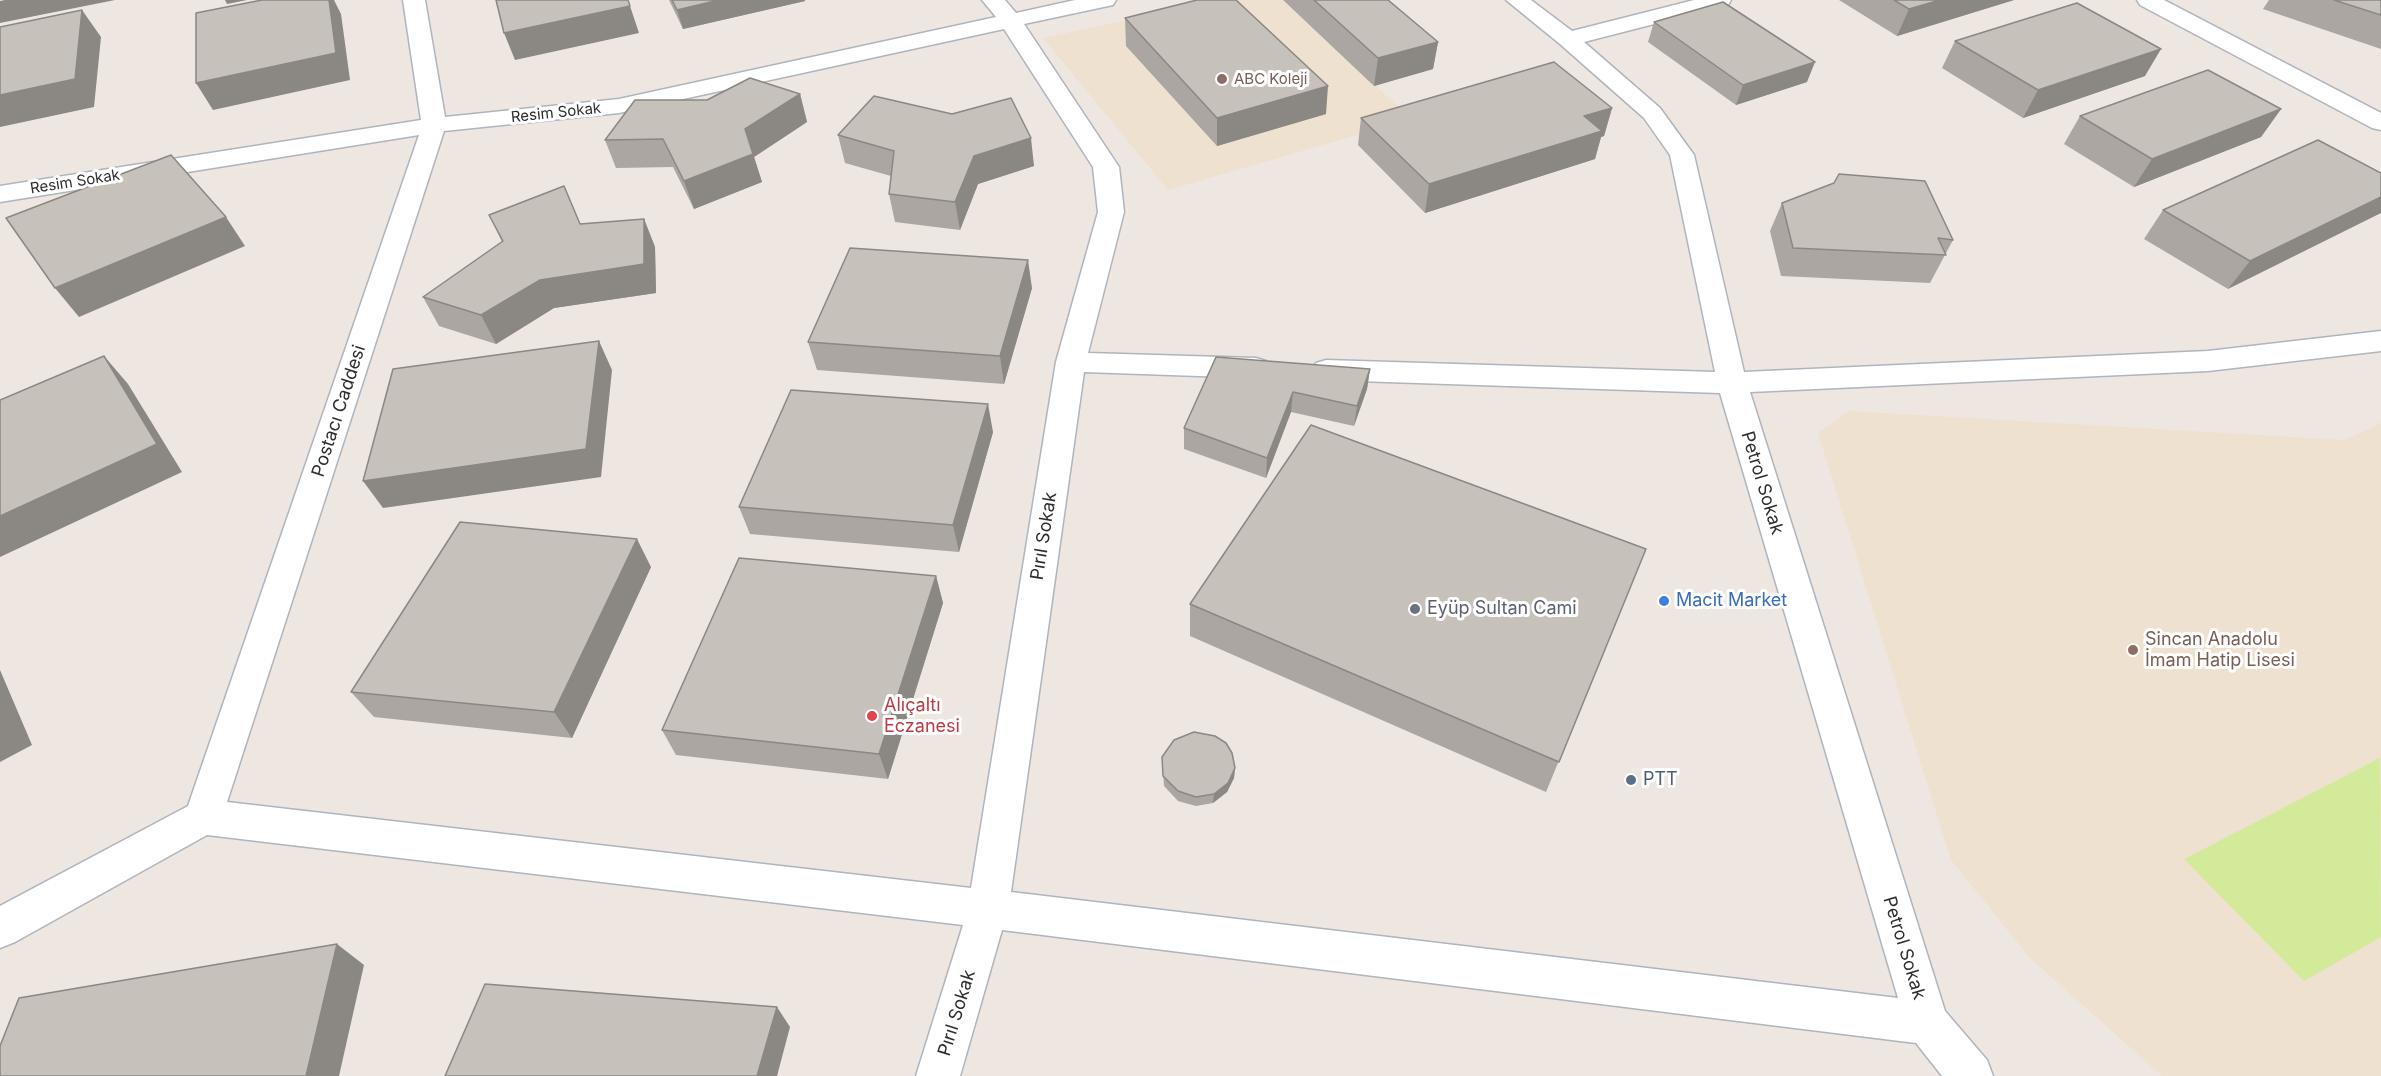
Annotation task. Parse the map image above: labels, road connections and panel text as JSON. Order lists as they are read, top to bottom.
{
  "streets": {
    "street": [
      "Resim Sokak",
      "Postacı Caddesi",
      "Petrol Sokak",
      "Pırıl Sokak"
    ]
  },
  "crossings": [
    ["Resim Sokak", "Postacı Caddesi"],
    ["Resim Sokak", "Pırıl Sokak"]
  ],
  "places": [
    "ABC Koleji",
    "Macit Market",
    "Eyüp Sultan Cami",
    "Sincan Anadolu İmam Hatip Lisesi",
    "Alıçaltı Eczanesi",
    "PTT"
  ]
}
